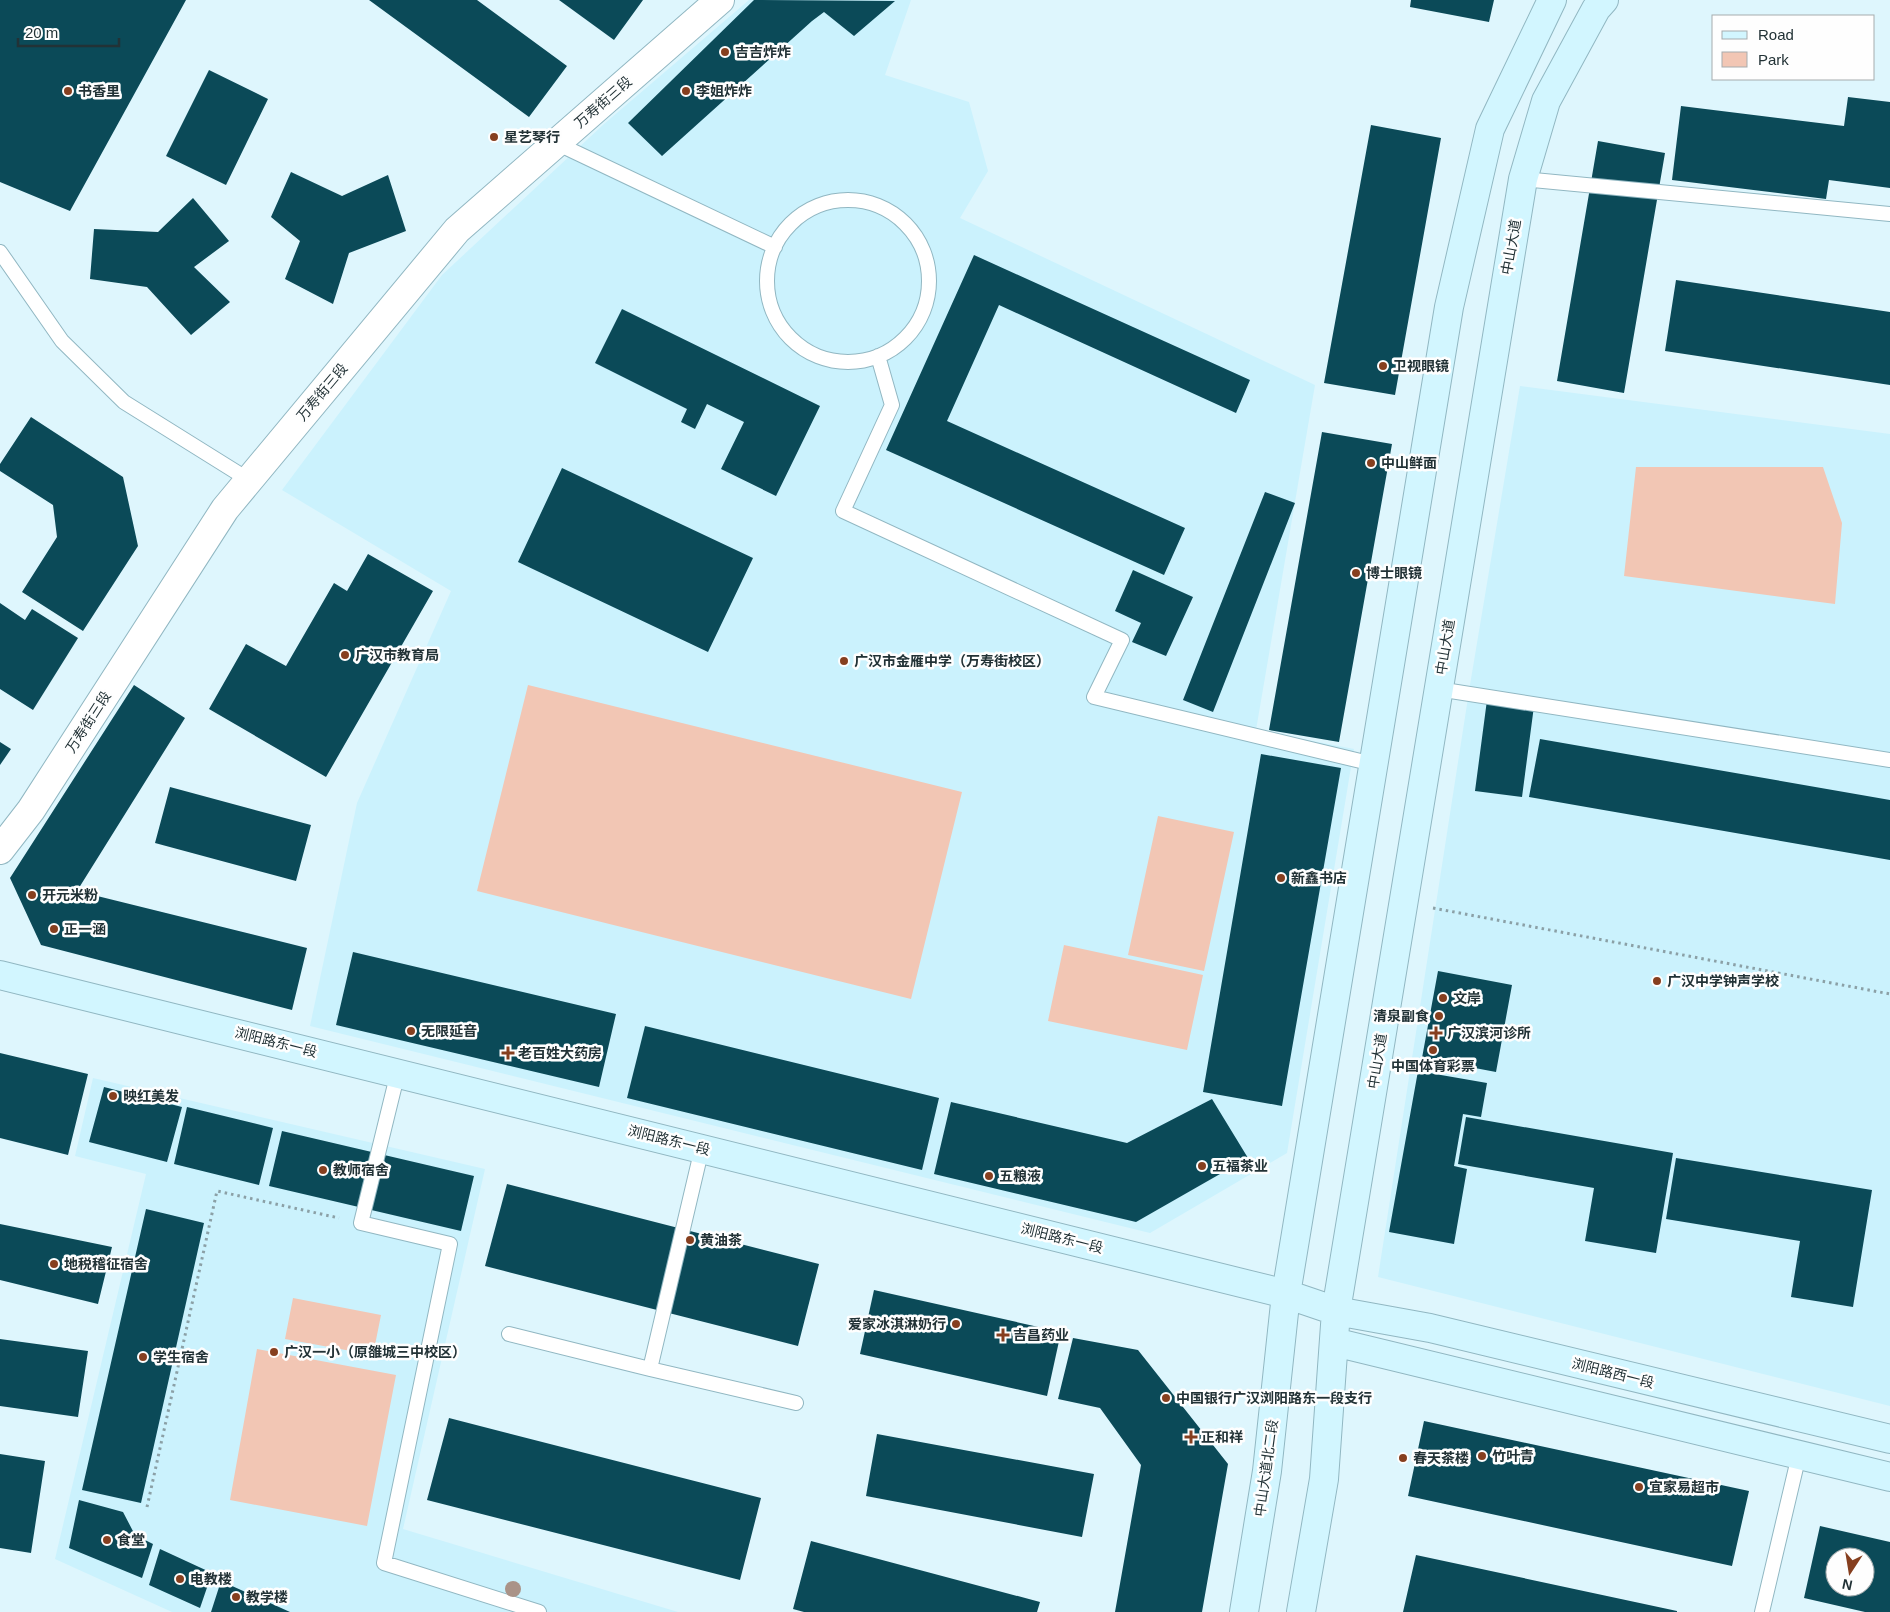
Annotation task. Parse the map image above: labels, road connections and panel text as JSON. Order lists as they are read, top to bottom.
{
  "streets": {
    "main road": [
      "中山大道",
      "浏阳路东一段",
      "浏阳路西一段",
      "中山大道北二段"
    ],
    "street": ["万寿街三段"]
  },
  "crossings": [
    ["中山大道", "浏阳路东一段"],
    ["中山大道", "浏阳路西一段"],
    ["浏阳路东一段", "浏阳路西一段"],
    ["浏阳路东一段", "中山大道北二段"]
  ],
  "places": {
    "other": [
      "吉吉炸炸",
      "书香里",
      "李姐炸炸",
      "星艺琴行",
      "卫视眼镜",
      "中山鲜面",
      "博士眼镜",
      "广汉市教育局",
      "广汉市金雁中学（万寿街校区）",
      "新鑫书店",
      "开元米粉",
      "正一涵",
      "广汉中学钟声学校",
      "文岸",
      "清泉副食",
      "无限延音",
      "中国体育彩票",
      "映红美发",
      "五福茶业",
      "教师宿舍",
      "五粮液",
      "黄油茶",
      "地税稽征宿舍",
      "爱家冰淇淋奶行",
      "广汉一小（原雒城三中校区）",
      "学生宿舍",
      "中国银行广汉浏阳路东一段支行",
      "竹叶青",
      "春天茶楼",
      "宜家易超市",
      "食堂",
      "电教楼",
      "教学楼"
    ],
    "health": [
      "广汉滨河诊所",
      "老百姓大药房",
      "吉昌药业",
      "正和祥"
    ]
  },
  "legend": ["Road", "Park"],
  "scale_bar": "20 m",
  "north": "bottom"
}
